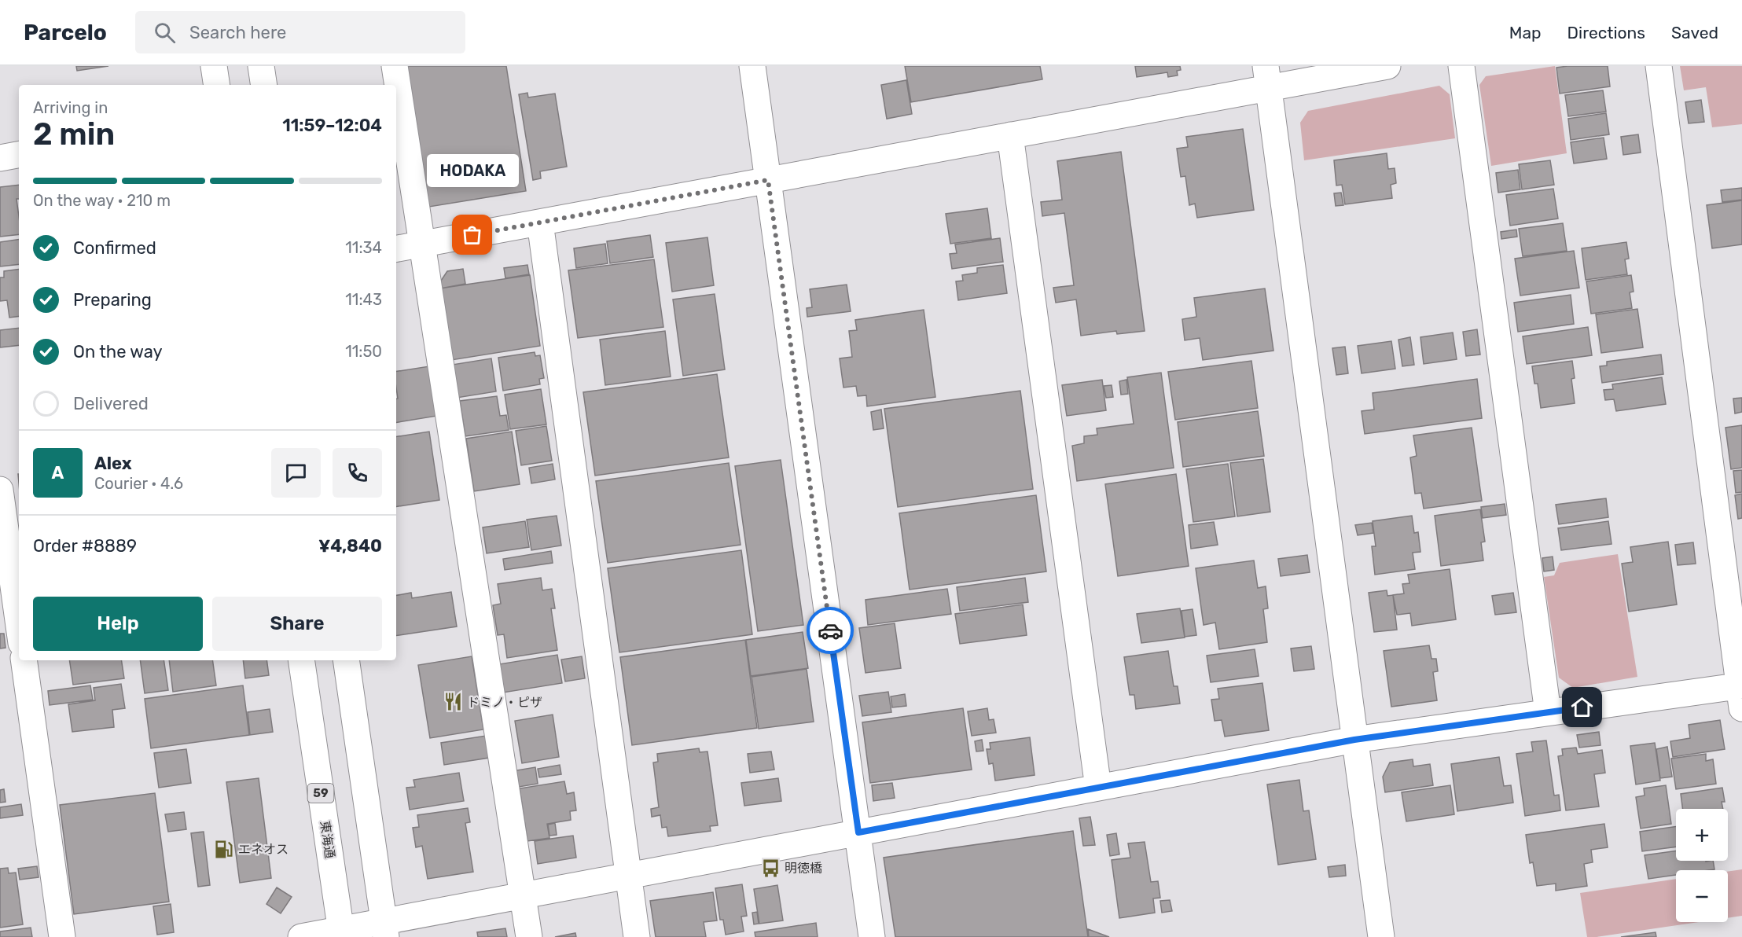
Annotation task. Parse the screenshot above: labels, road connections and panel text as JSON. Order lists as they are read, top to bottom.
{
  "streets": {
    "street": ["59", "東海通"]
  },
  "places": {
    "other": ["HODAKA"],
    "restaurant": ["ドミノ・ピザ"],
    "fuel station": ["エネオス"],
    "bus stop": ["明徳橋"]
  },
  "page": {
    "header": "Parcelo",
    "search": "Search here",
    "nav": ["Map", "Directions", "Saved"],
    "heading": ["2 min", "Arriving in", "11:59–12:04"],
    "panel": [
      "Alex",
      "Courier · 4.6",
      "Order #8889",
      "¥4,840"
    ],
    "bubble": "HODAKA",
    "bar": "On the way · 210 m",
    "list": [
      ["Confirmed", "11:34"],
      ["Preparing", "11:43"],
      ["On the way", "11:50"],
      "Delivered"
    ],
    "round": "A",
    "buttons": ["Help", "Share"],
    "map_buttons": ["+", "−"]
  }
}
